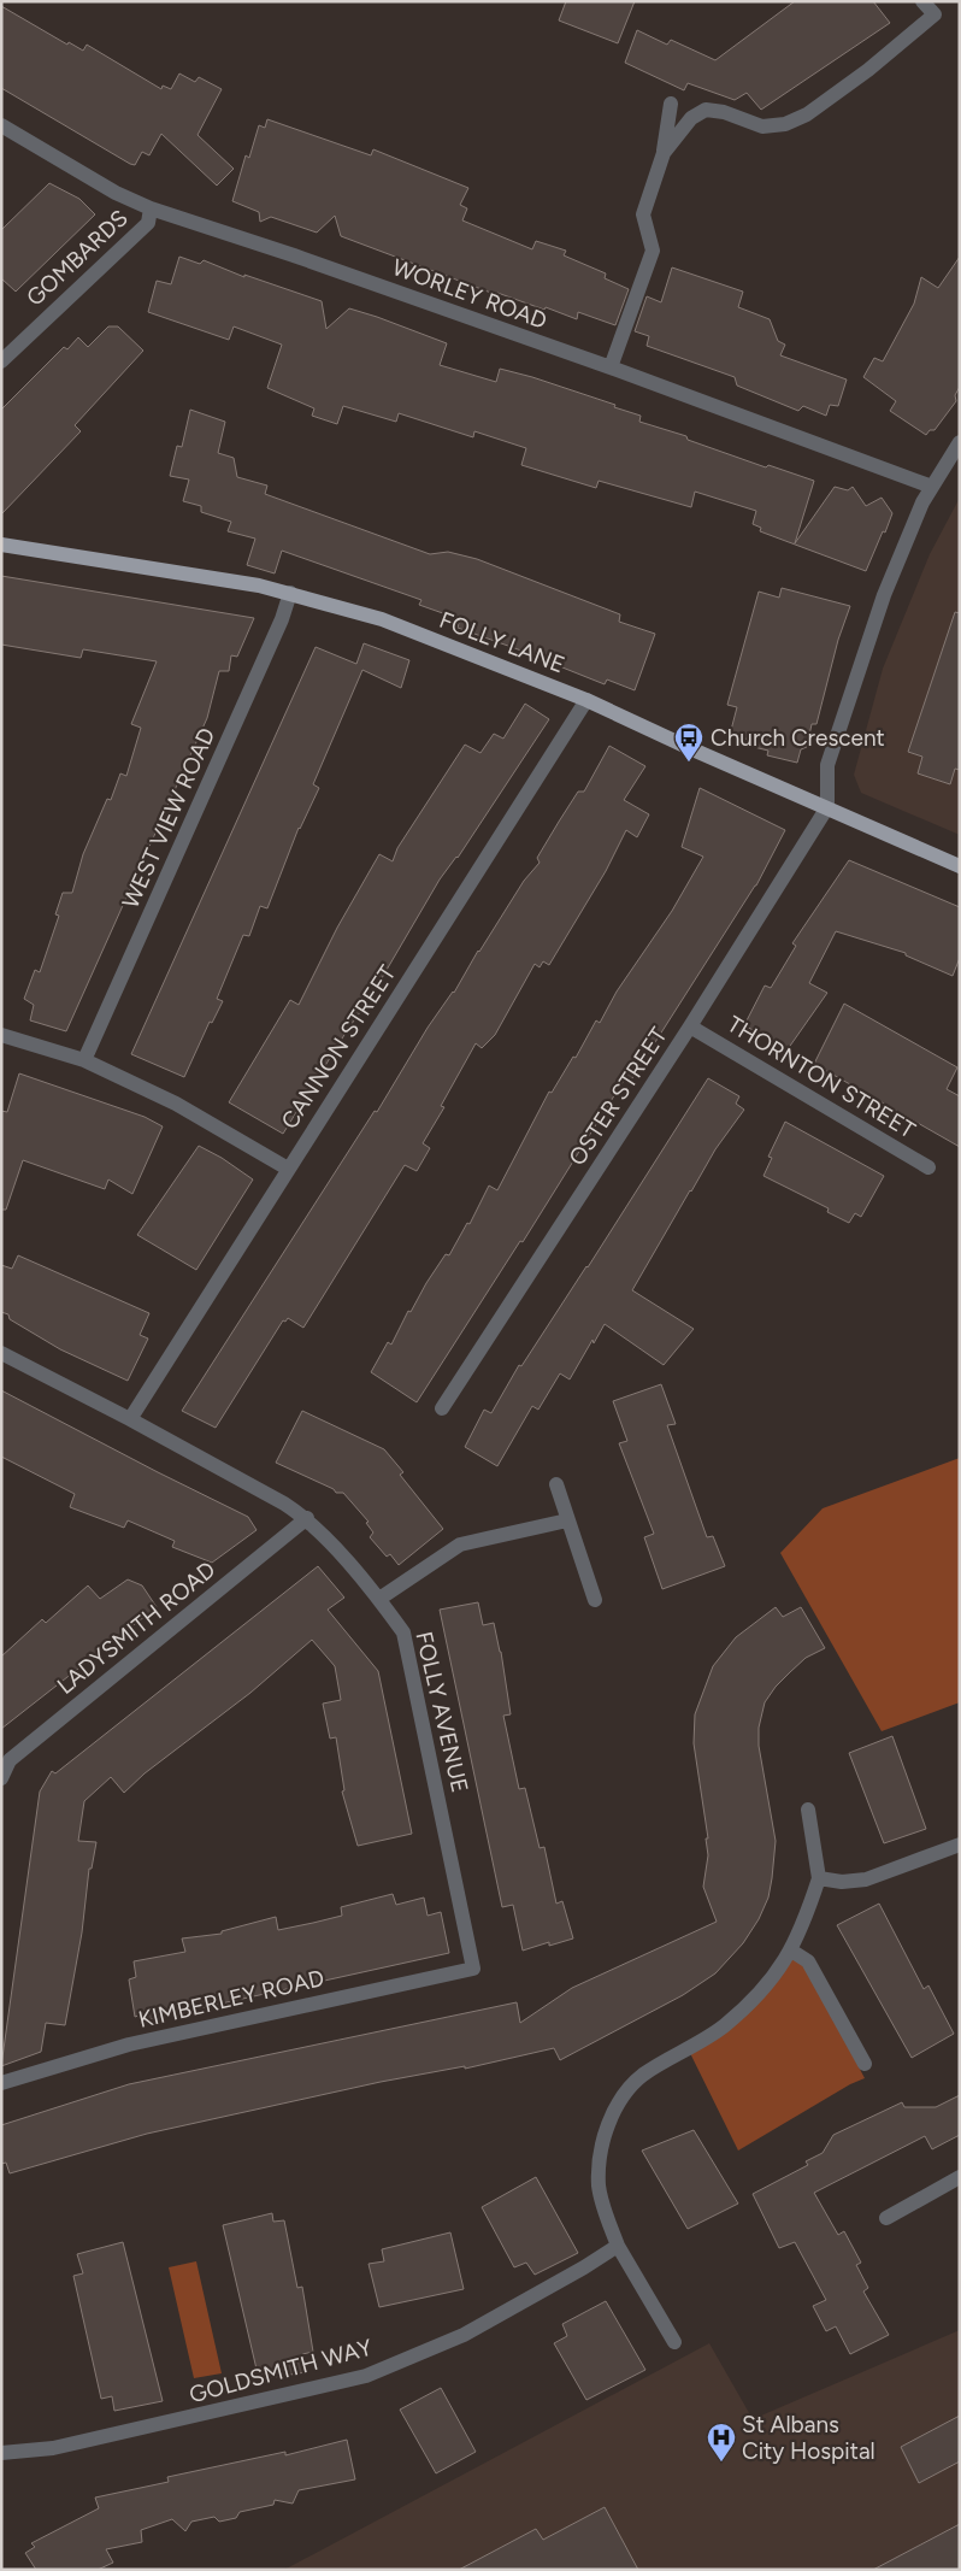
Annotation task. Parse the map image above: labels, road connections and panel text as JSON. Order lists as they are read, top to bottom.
{
  "streets": {
    "main road": ["FOLLY LANE"],
    "street": [
      "GOMBARDS",
      "WORLEY ROAD",
      "WEST VIEW ROAD",
      "CANNON STREET",
      "THORNTON STREET",
      "OSTER STREET",
      "LADYSMITH ROAD",
      "FOLLY AVENUE",
      "KIMBERLEY ROAD",
      "GOLDSMITH WAY"
    ]
  },
  "crossings": [
    ["GOMBARDS", "WORLEY ROAD"],
    ["FOLLY LANE", "WEST VIEW ROAD"],
    ["FOLLY LANE", "CANNON STREET"],
    ["FOLLY LANE", "OSTER STREET"],
    ["CANNON STREET", "FOLLY AVENUE"],
    ["THORNTON STREET", "OSTER STREET"],
    ["LADYSMITH ROAD", "FOLLY AVENUE"],
    ["FOLLY AVENUE", "KIMBERLEY ROAD"]
  ],
  "places": {
    "bus stop": ["Church Crescent"],
    "hospital": ["St Albans City Hospital"]
  }
}
